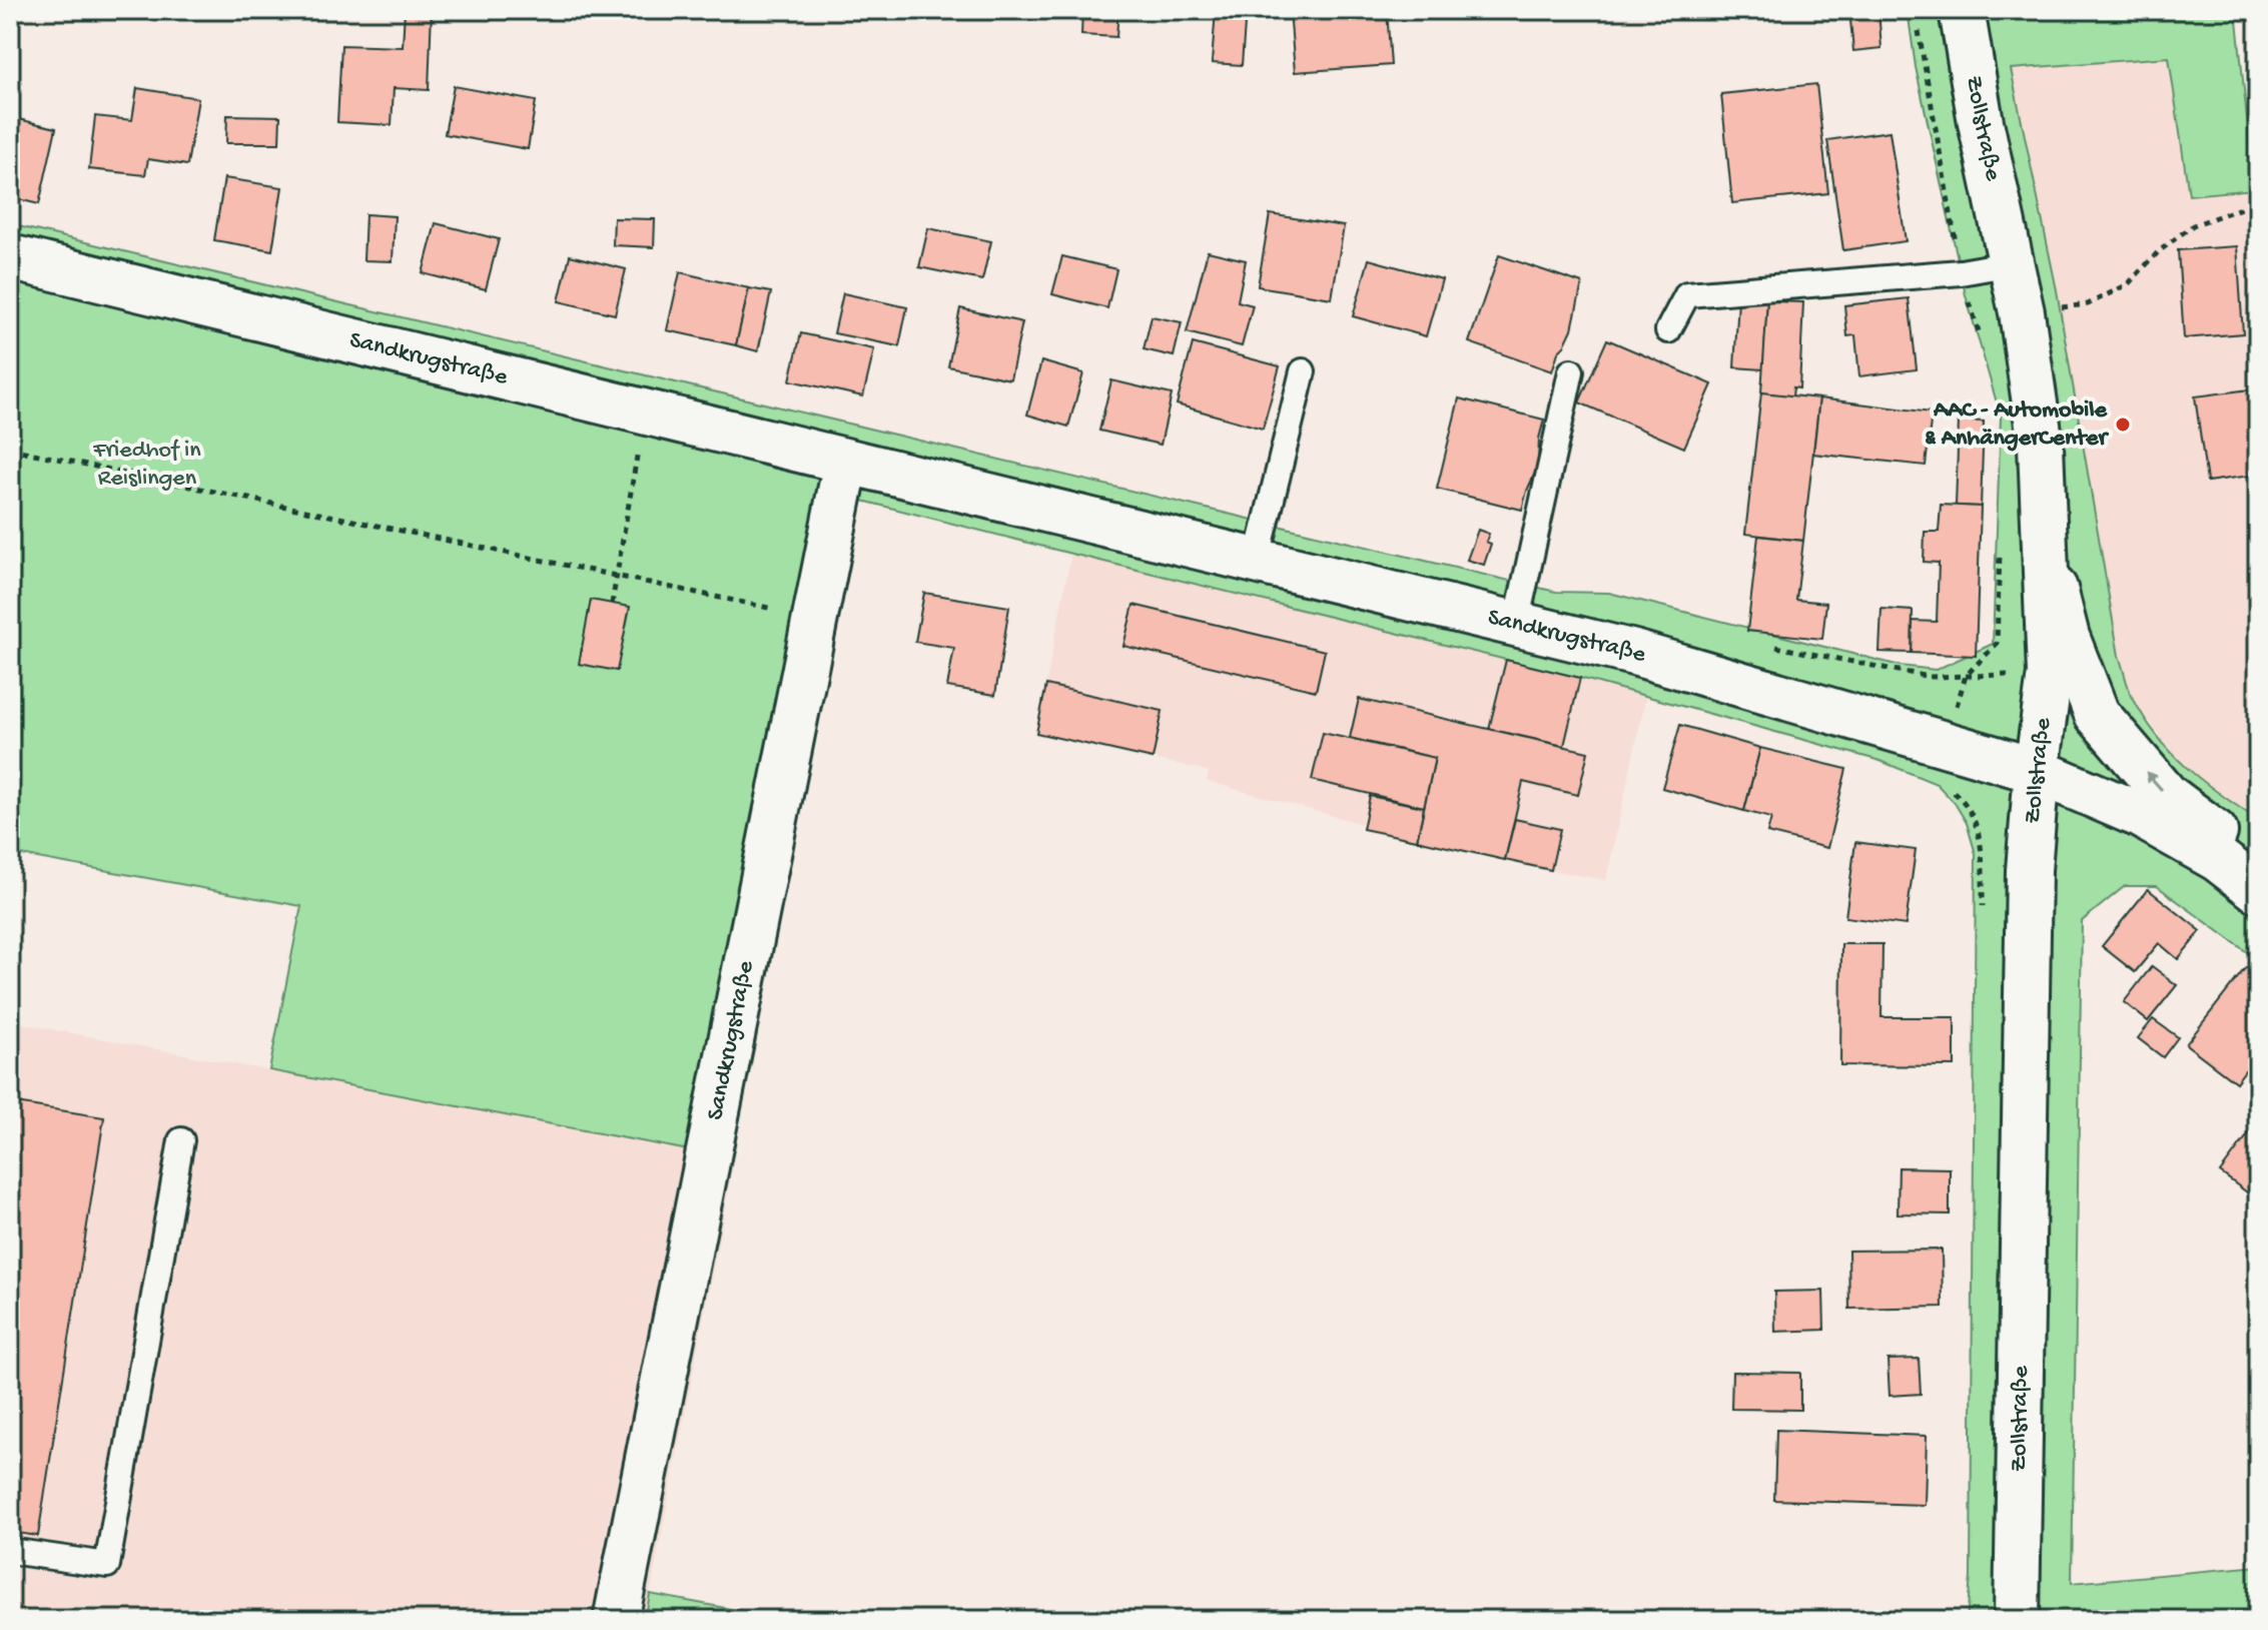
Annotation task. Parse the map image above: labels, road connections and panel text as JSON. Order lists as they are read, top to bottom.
{
  "streets": {
    "street": ["Zollstraße", "Sandkrugstraße"]
  },
  "crossings": [
    ["Zollstraße", "Sandkrugstraße"]
  ],
  "parks": ["Friedhof in Reislingen"],
  "places": ["AAC - Automobile & AnhängerCenter"]
}
